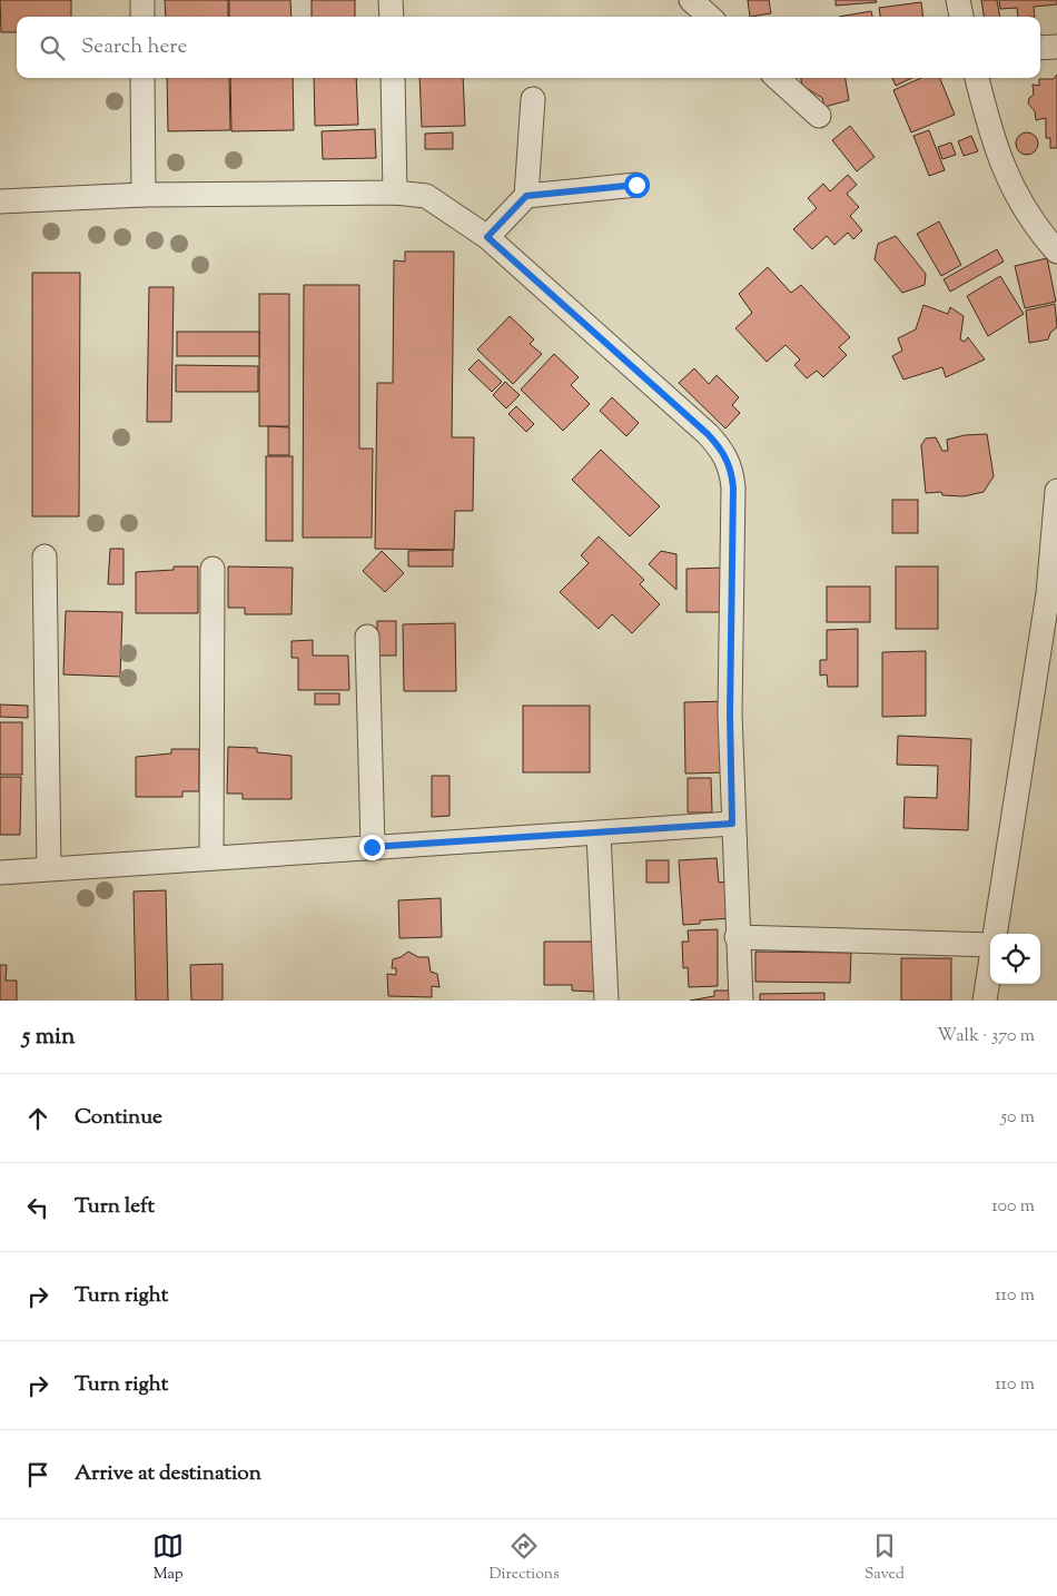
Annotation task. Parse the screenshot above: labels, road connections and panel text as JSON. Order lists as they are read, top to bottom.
{
  "page": {
    "search": "Search here",
    "heading": ["5 min", "Walk · 370 m"],
    "list": [
      ["Continue", "50 m"],
      ["Turn left", "100 m"],
      ["Turn right", "110 m"],
      ["Turn right", "110 m"],
      "Arrive at destination"
    ],
    "nav": ["Map", "Directions", "Saved"]
  }
}
